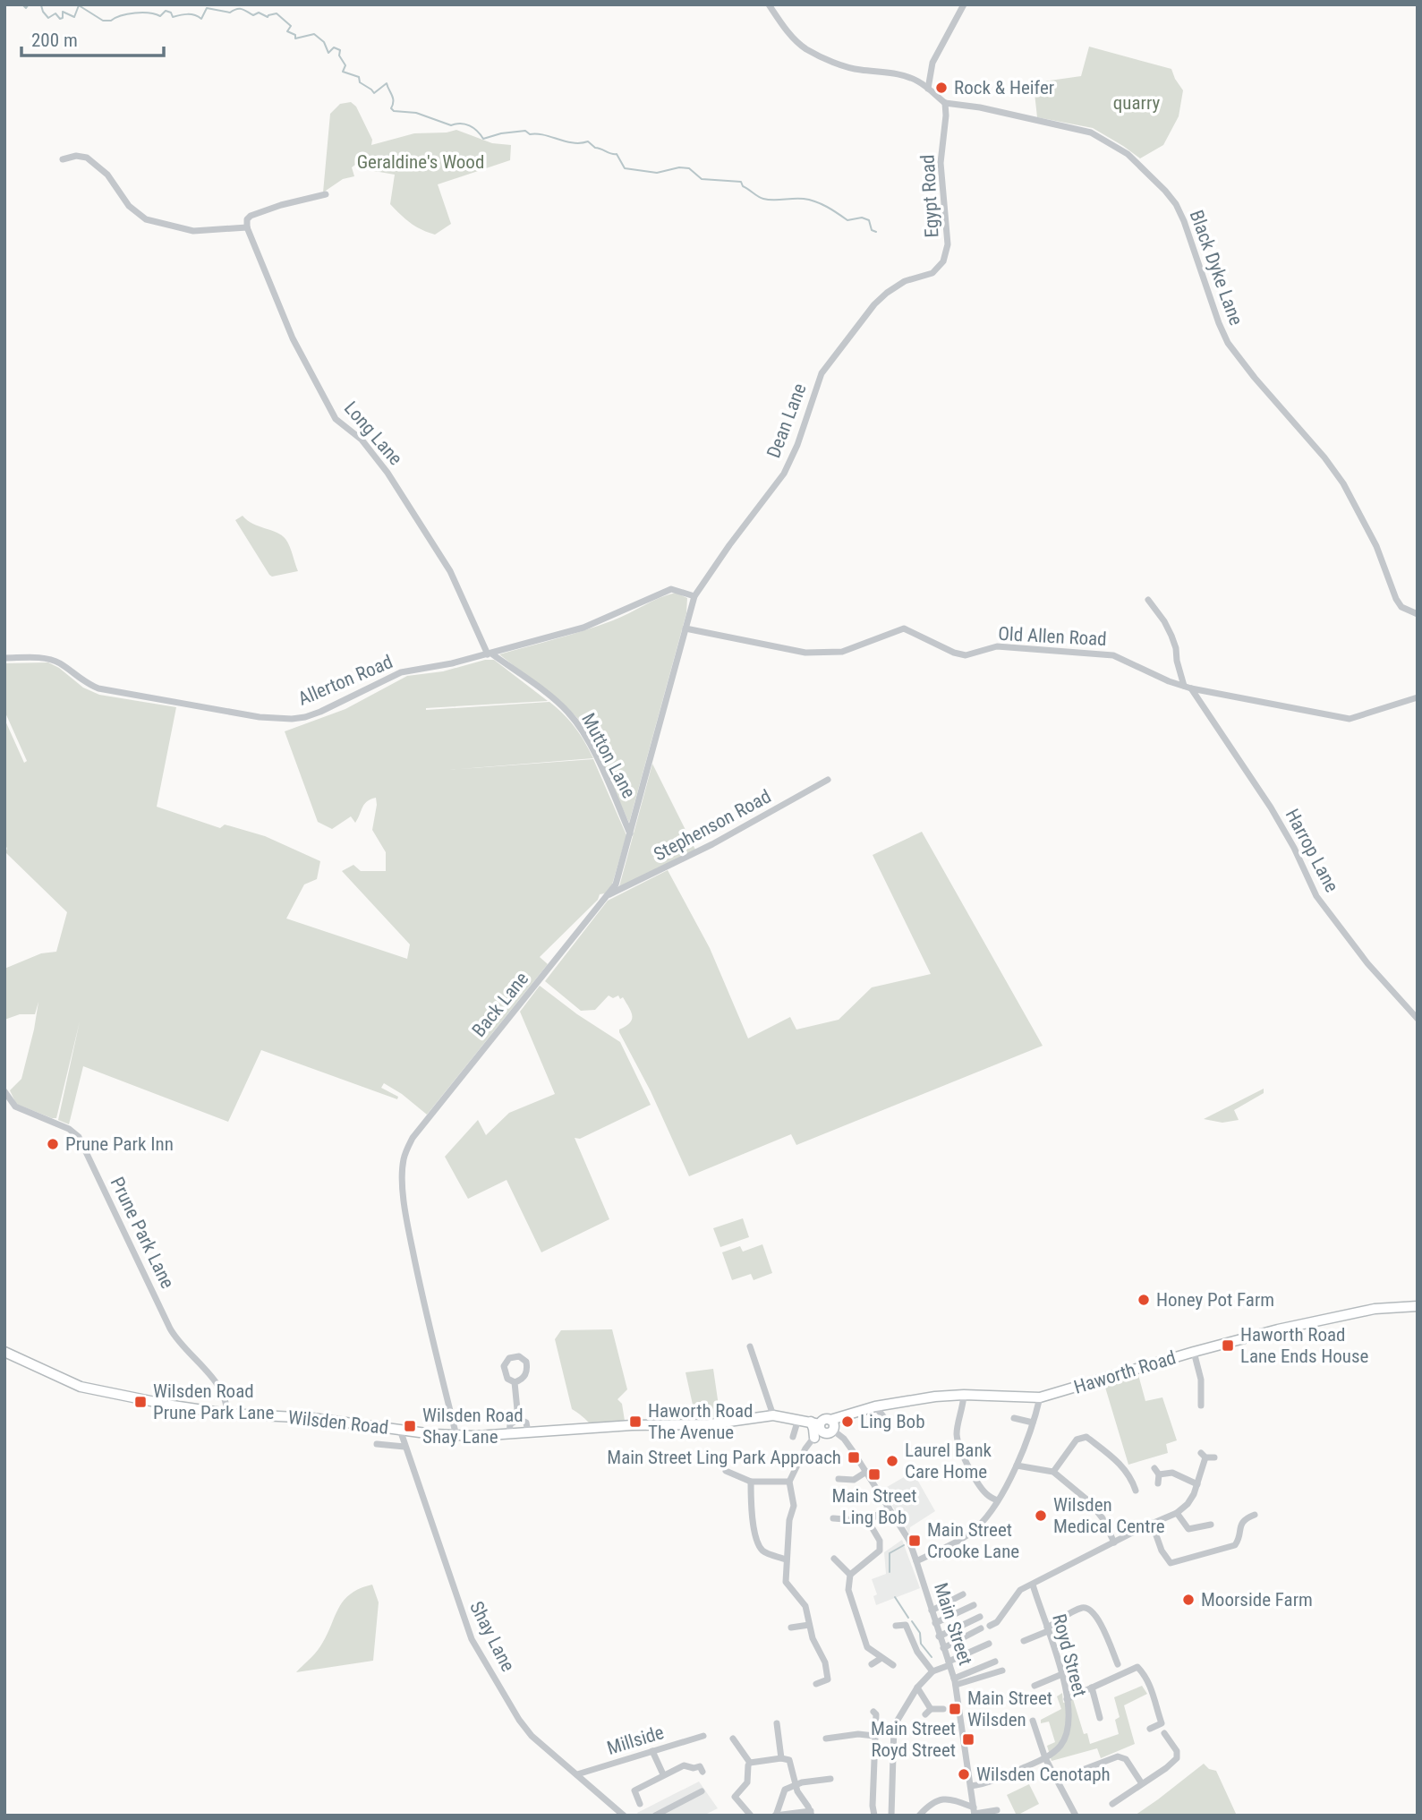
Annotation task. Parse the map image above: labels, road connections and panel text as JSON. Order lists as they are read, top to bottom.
{
  "streets": {
    "main road": ["Haworth Road", "Wilsden Road"],
    "street": [
      "Egypt Road",
      "Black Dyke Lane",
      "Dean Lane",
      "Long Lane",
      "Old Allen Road",
      "Allerton Road",
      "Mutton Lane",
      "Stephenson Road",
      "Harrop Lane",
      "Back Lane",
      "Prune Park Lane",
      "Main Street",
      "Shay Lane",
      "Royd Street",
      "Millside"
    ]
  },
  "crossings": [
    ["Egypt Road", "Black Dyke Lane"],
    ["Egypt Road", "Dean Lane"],
    ["Dean Lane", "Allerton Road"],
    ["Dean Lane", "Back Lane"],
    ["Long Lane", "Allerton Road"],
    ["Long Lane", "Mutton Lane"],
    ["Old Allen Road", "Harrop Lane"],
    ["Old Allen Road", "Back Lane"],
    ["Allerton Road", "Mutton Lane"],
    ["Allerton Road", "Back Lane"],
    ["Mutton Lane", "Back Lane"],
    ["Stephenson Road", "Back Lane"],
    ["Back Lane", "Wilsden Road"],
    ["Prune Park Lane", "Wilsden Road"],
    ["Wilsden Road", "Shay Lane"],
    ["Main Street", "Royd Street"],
    ["Shay Lane", "Millside"]
  ],
  "parks": ["quarry", "Geraldine's Wood"],
  "places": {
    "other": [
      "Rock & Heifer",
      "Prune Park Inn",
      "Honey Pot Farm",
      "Ling Bob",
      "Laurel Bank Care Home",
      "Wilsden Medical Centre",
      "Moorside Farm",
      "Wilsden Cenotaph"
    ],
    "transit": [
      "Haworth Road Lane Ends House",
      "Wilsden Road Prune Park Lane",
      "Haworth Road The Avenue",
      "Wilsden Road Shay Lane",
      "Main Street Ling Park Approach",
      "Main Street Ling Bob",
      "Main Street Crooke Lane",
      "Main Street Wilsden",
      "Main Street Royd Street"
    ]
  },
  "scale_bar": "200 m"
}
